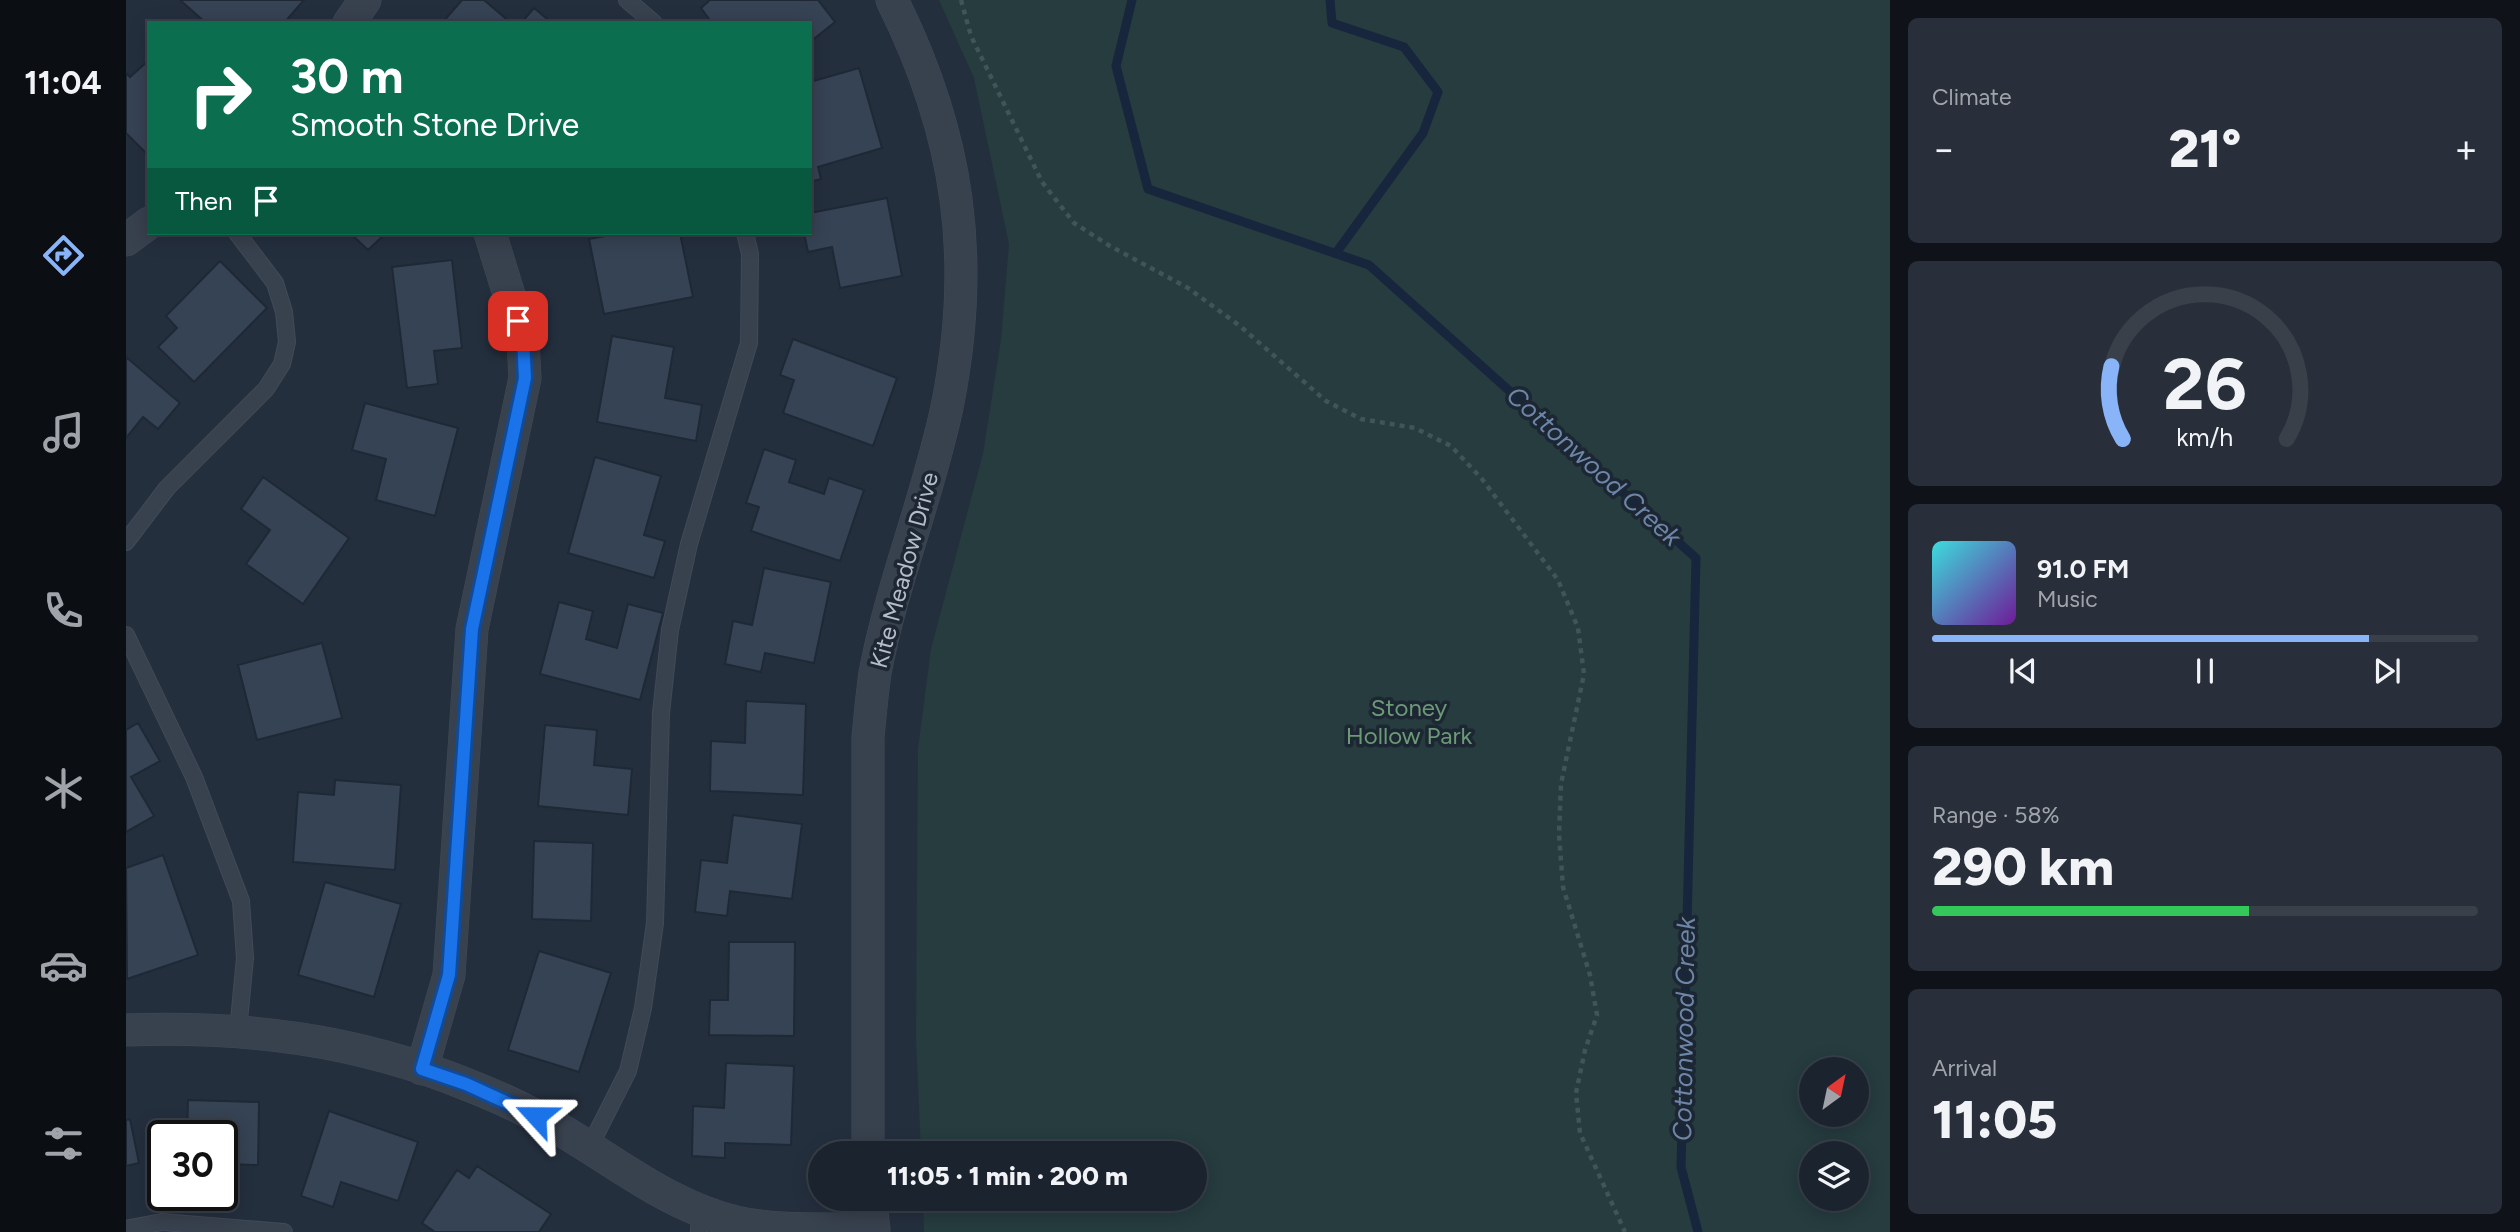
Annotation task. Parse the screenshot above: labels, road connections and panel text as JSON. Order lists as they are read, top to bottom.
{
  "streets": {
    "street": ["Kite Meadow Drive"]
  },
  "water": ["Cottonwood Creek"],
  "parks": ["Stoney Hollow Park"],
  "north": "top right",
  "page": {
    "tabs": "11:04",
    "tile": [
      "Climate",
      ["Range · 58%", "290 km"],
      ["Arrival", "11:05"]
    ],
    "turn": ["30 m", "Smooth Stone Drive"],
    "heat": ["−", "21°", "+"],
    "then": "Then",
    "song": ["91.0 FM", "Music"],
    "limit": "30",
    "trip": "11:05 · 1 min · 200 m",
    "gauge": ["26", "km/h"]
  }
}
